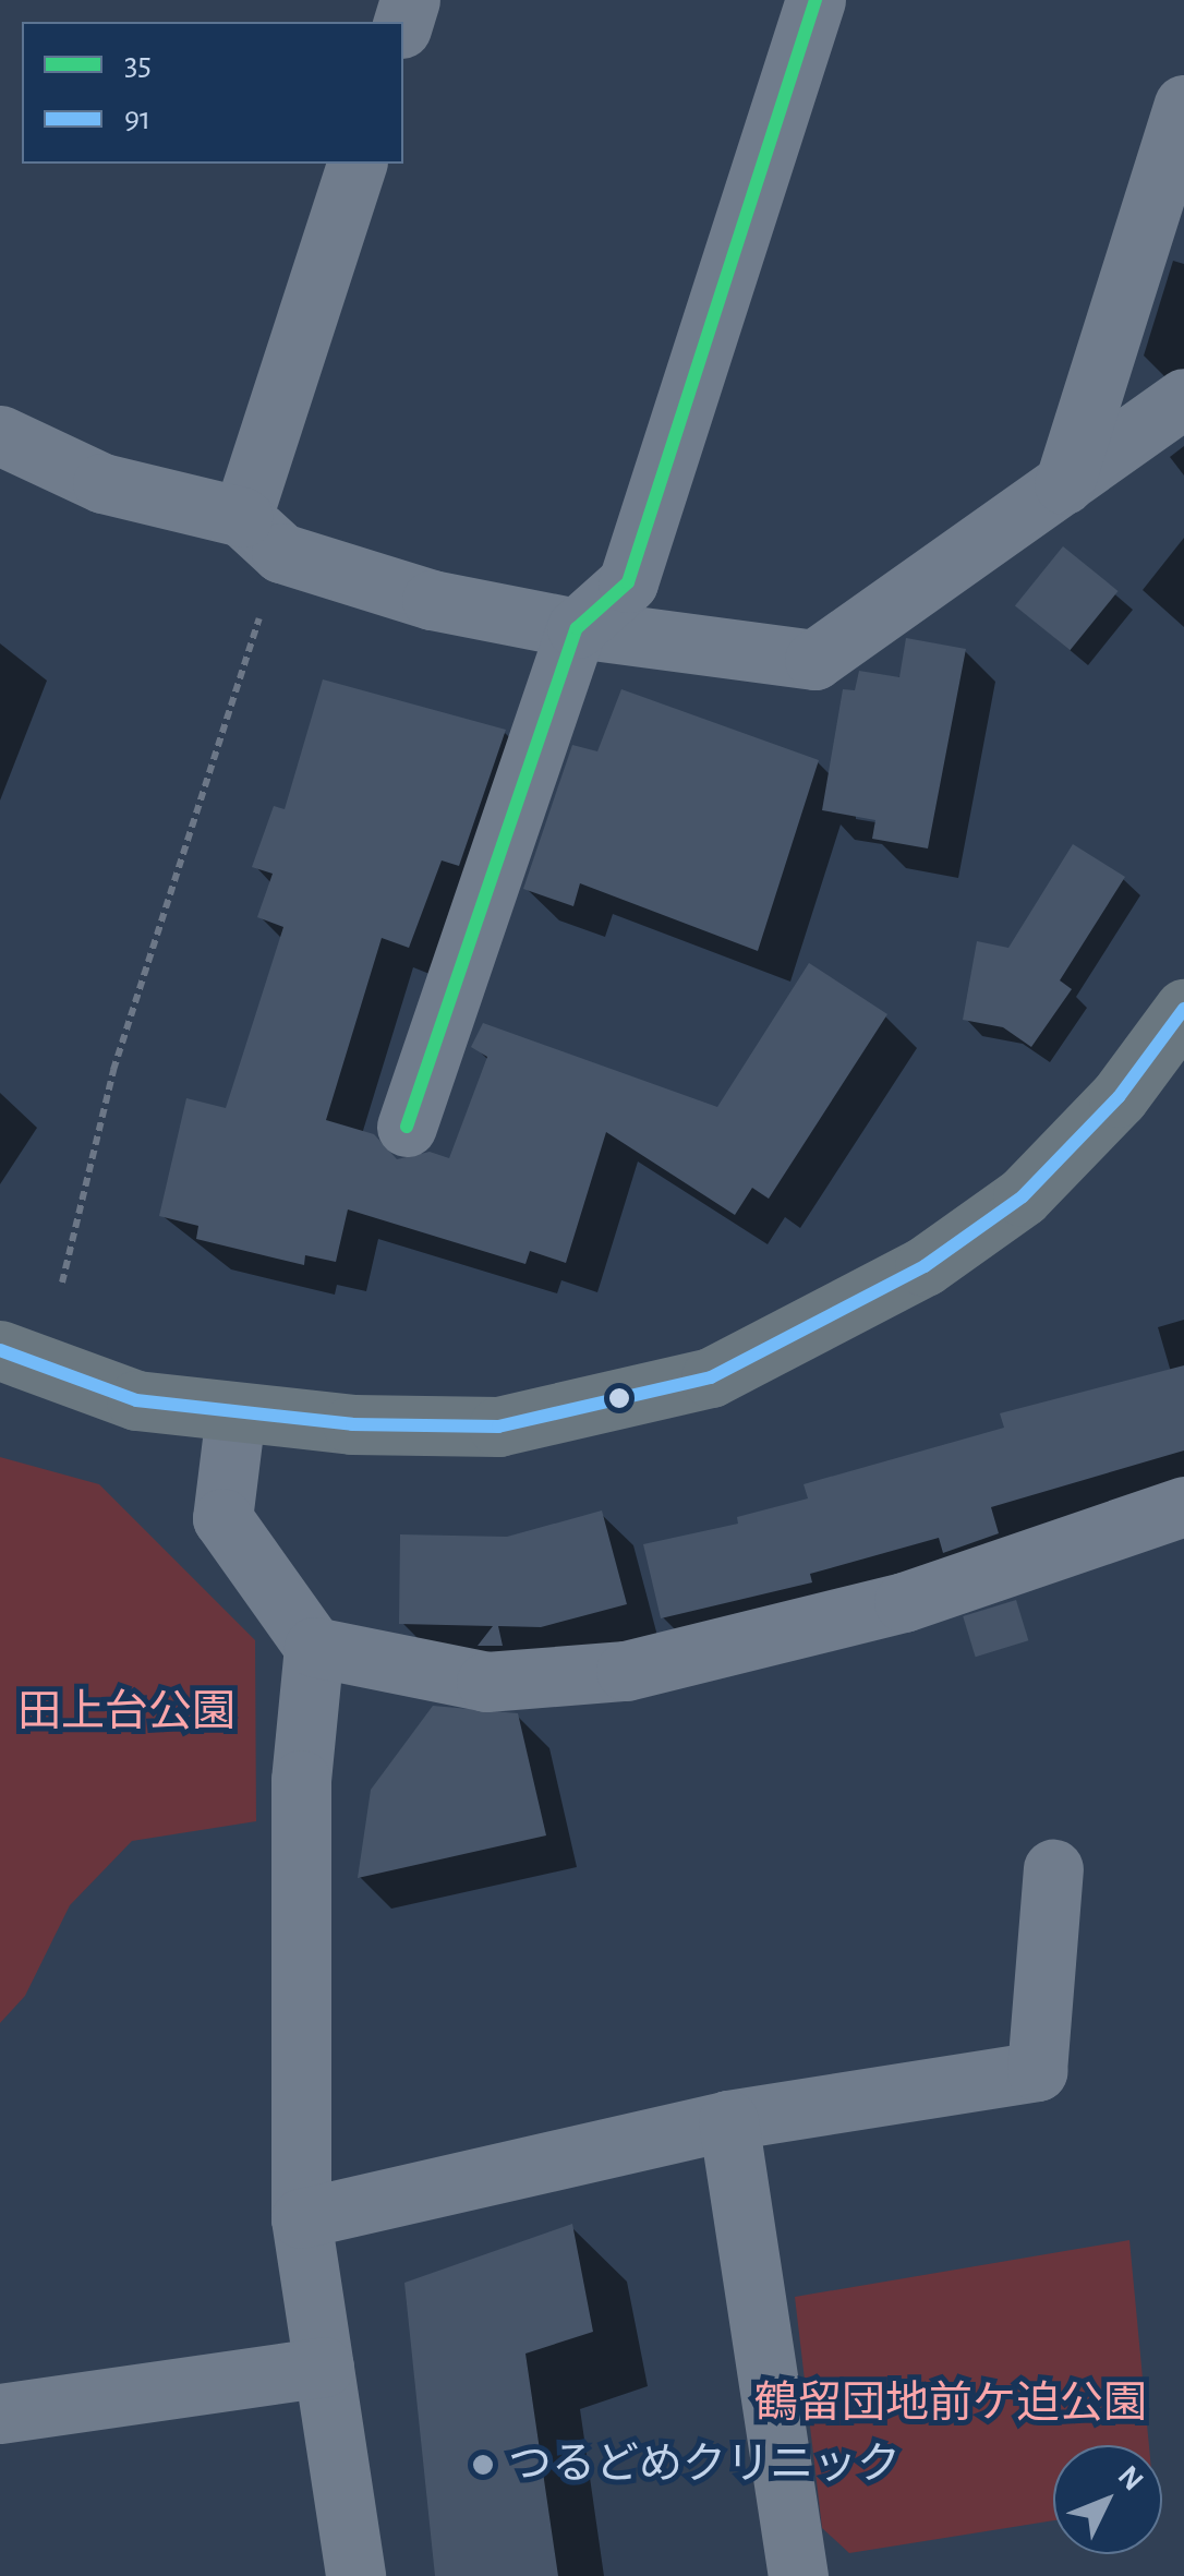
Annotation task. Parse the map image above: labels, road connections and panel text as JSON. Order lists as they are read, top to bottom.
{
  "parks": ["田上台公園", "鶴留団地前ケ迫公園"],
  "places": ["つるどめクリニック"],
  "lines": ["transit line 35", "transit line 91"],
  "legend": ["35", "91"],
  "north": "top right"
}
